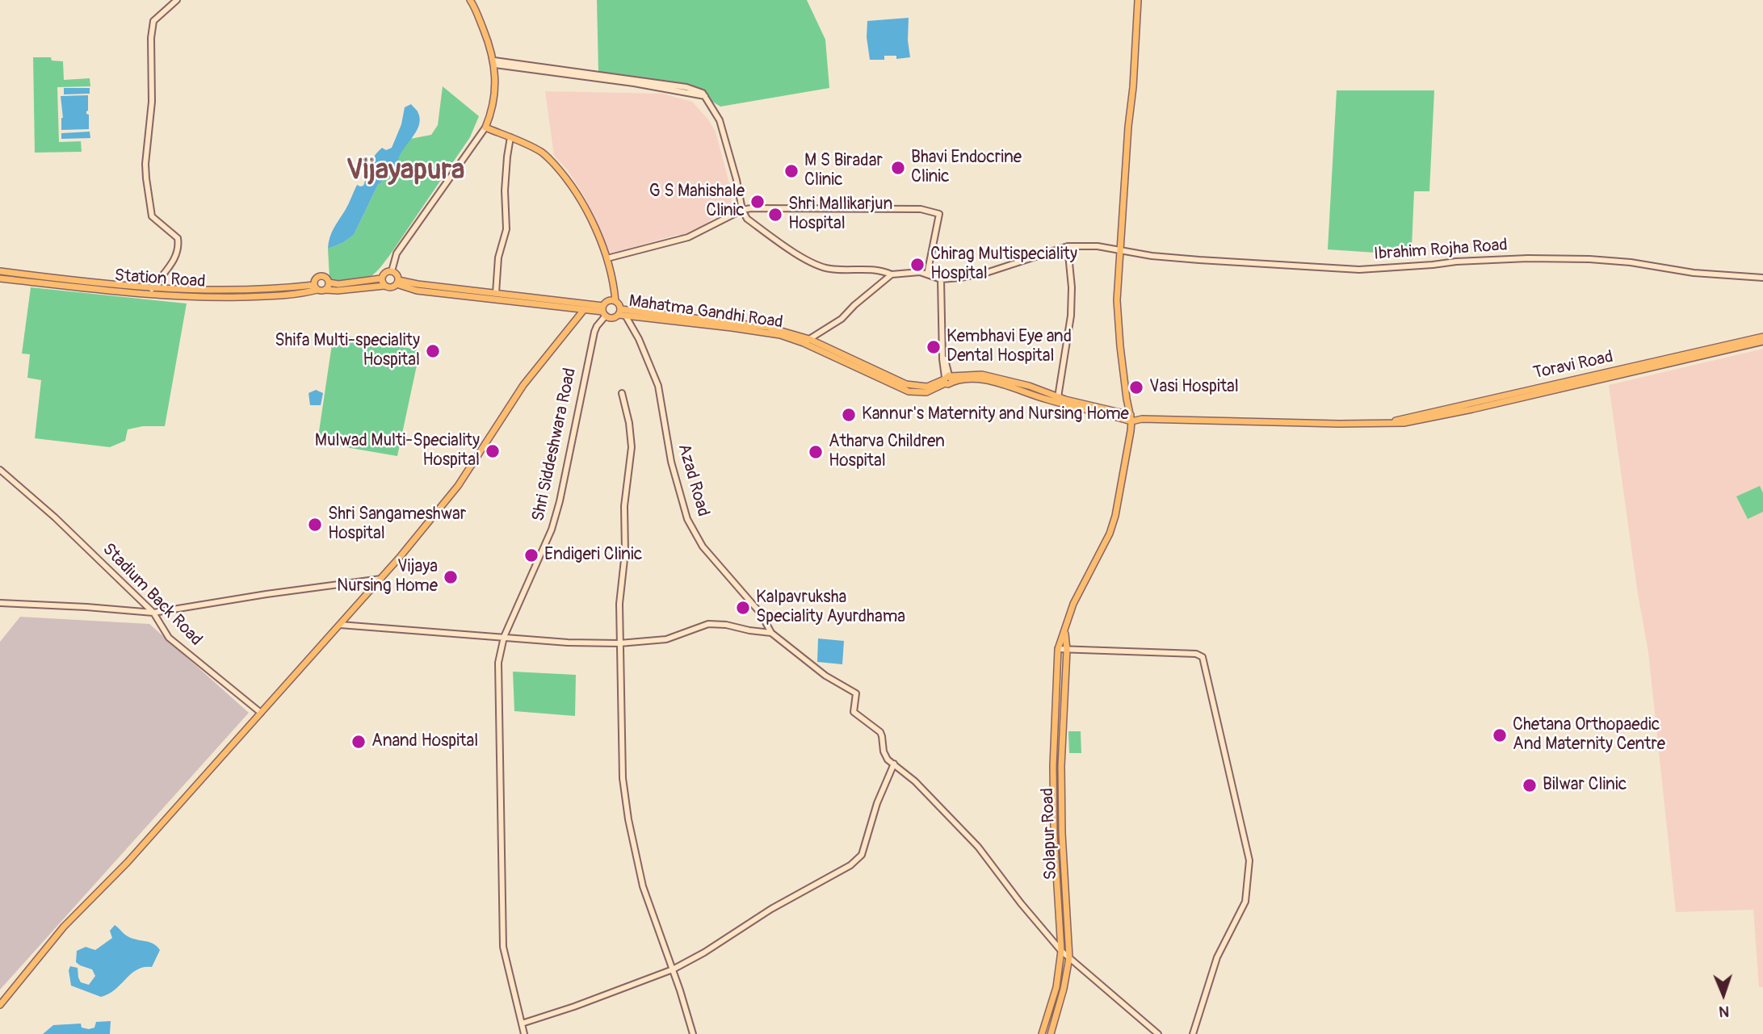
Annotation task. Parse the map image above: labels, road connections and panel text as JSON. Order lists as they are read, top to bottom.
{
  "streets": {
    "main road": [
      "Station Road",
      "Mahatma Gandhi Road",
      "Toravi Road",
      "Solapur Road"
    ],
    "street": [
      "Ibrahim Rojha Road",
      "Shri Siddeshwara Road",
      "Azad Road",
      "Stadium Back Road"
    ]
  },
  "crossings": [
    ["Mahatma Gandhi Road", "Toravi Road"],
    ["Mahatma Gandhi Road", "Shri Siddeshwara Road"],
    ["Mahatma Gandhi Road", "Azad Road"],
    ["Mahatma Gandhi Road", "Solapur Road"]
  ],
  "districts": ["Vijayapura"],
  "places": [
    "Bhavi Endocrine Clinic",
    "M S Biradar Clinic",
    "G S Mahishale Clinic",
    "Shri Mallikarjun Hospital",
    "Chirag Multispeciality Hospital",
    "Kembhavi Eye and Dental Hospital",
    "Shifa Multi-speciality Hospital",
    "Vasi Hospital",
    "Kannur's Maternity and Nursing Home",
    "Mulwad Multi-Speciality Hospital",
    "Atharva Children Hospital",
    "Shri Sangameshwar Hospital",
    "Endigeri Clinic",
    "Vijaya Nursing Home",
    "Kalpavruksha Speciality Ayurdhama",
    "Chetana Orthopaedic And Maternity Centre",
    "Anand Hospital",
    "Bilwar Clinic"
  ],
  "north": "bottom"
}
